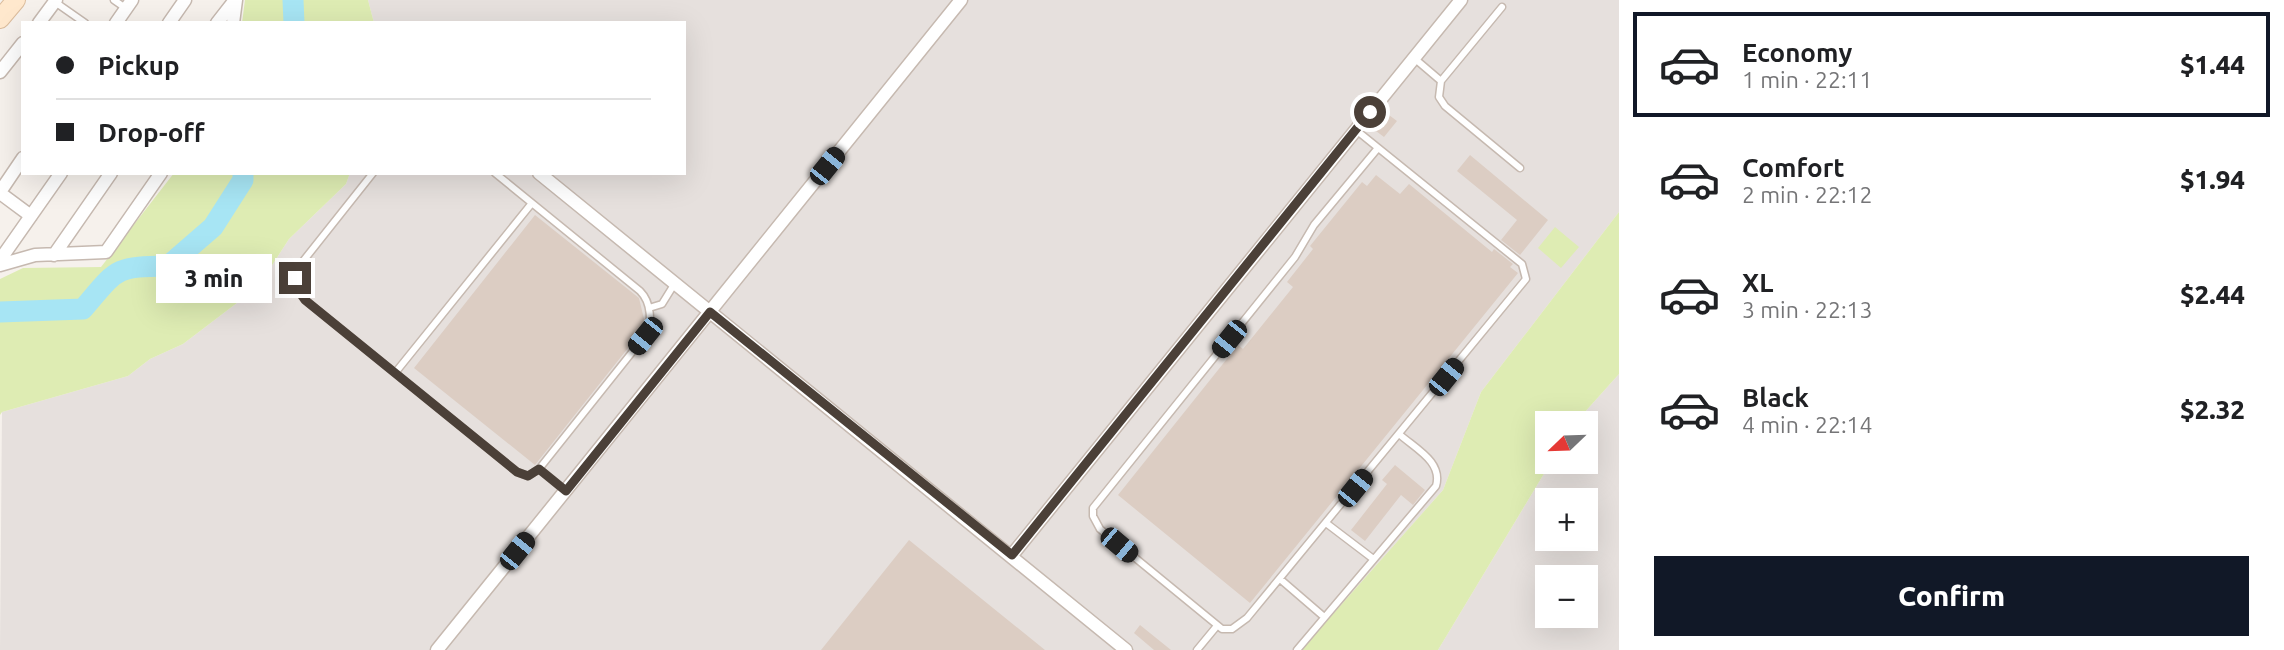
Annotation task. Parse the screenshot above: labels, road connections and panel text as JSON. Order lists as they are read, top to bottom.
{
  "north": "bottom left",
  "page": {
    "list": [
      {
        "name": "Economy",
        "note": "1 min · 22:11",
        "value": "$1.44"
      },
      {
        "name": "Comfort",
        "note": "2 min · 22:12",
        "value": "$1.94"
      },
      {
        "name": "XL",
        "note": "3 min · 22:13",
        "value": "$2.44"
      },
      {
        "name": "Black",
        "note": "4 min · 22:14",
        "value": "$2.32"
      }
    ],
    "banner": ["Pickup", "Drop-off"],
    "bubble": "3 min",
    "map_buttons": ["+", "−"],
    "buttons": "Confirm"
  }
}
